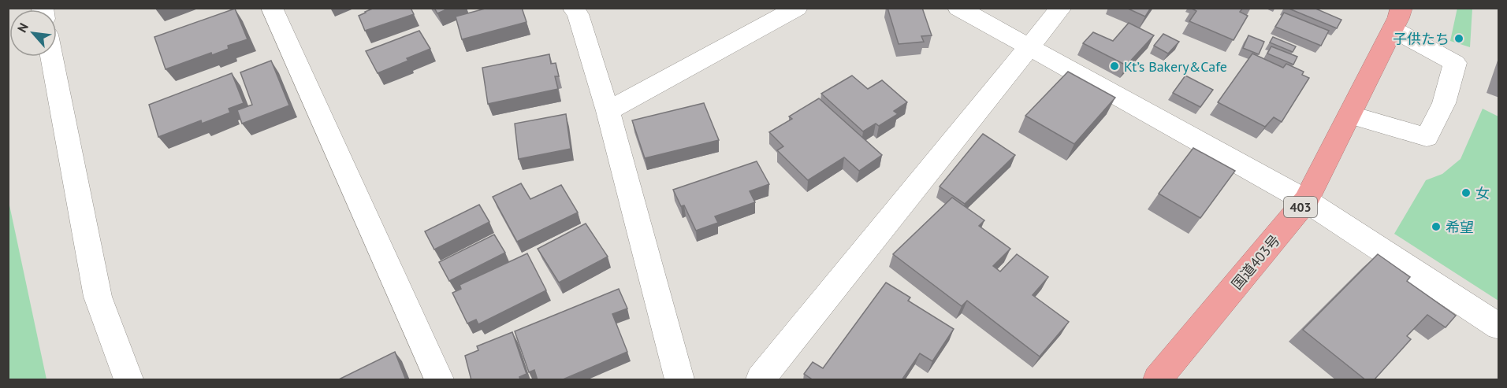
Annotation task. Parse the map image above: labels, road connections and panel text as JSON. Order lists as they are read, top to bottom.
{
  "streets": {
    "highway": ["403", "国道403号"]
  },
  "places": [
    "子供たち",
    "Kt’s Bakery&Cafe",
    "女",
    "希望"
  ],
  "north": "top left"
}
